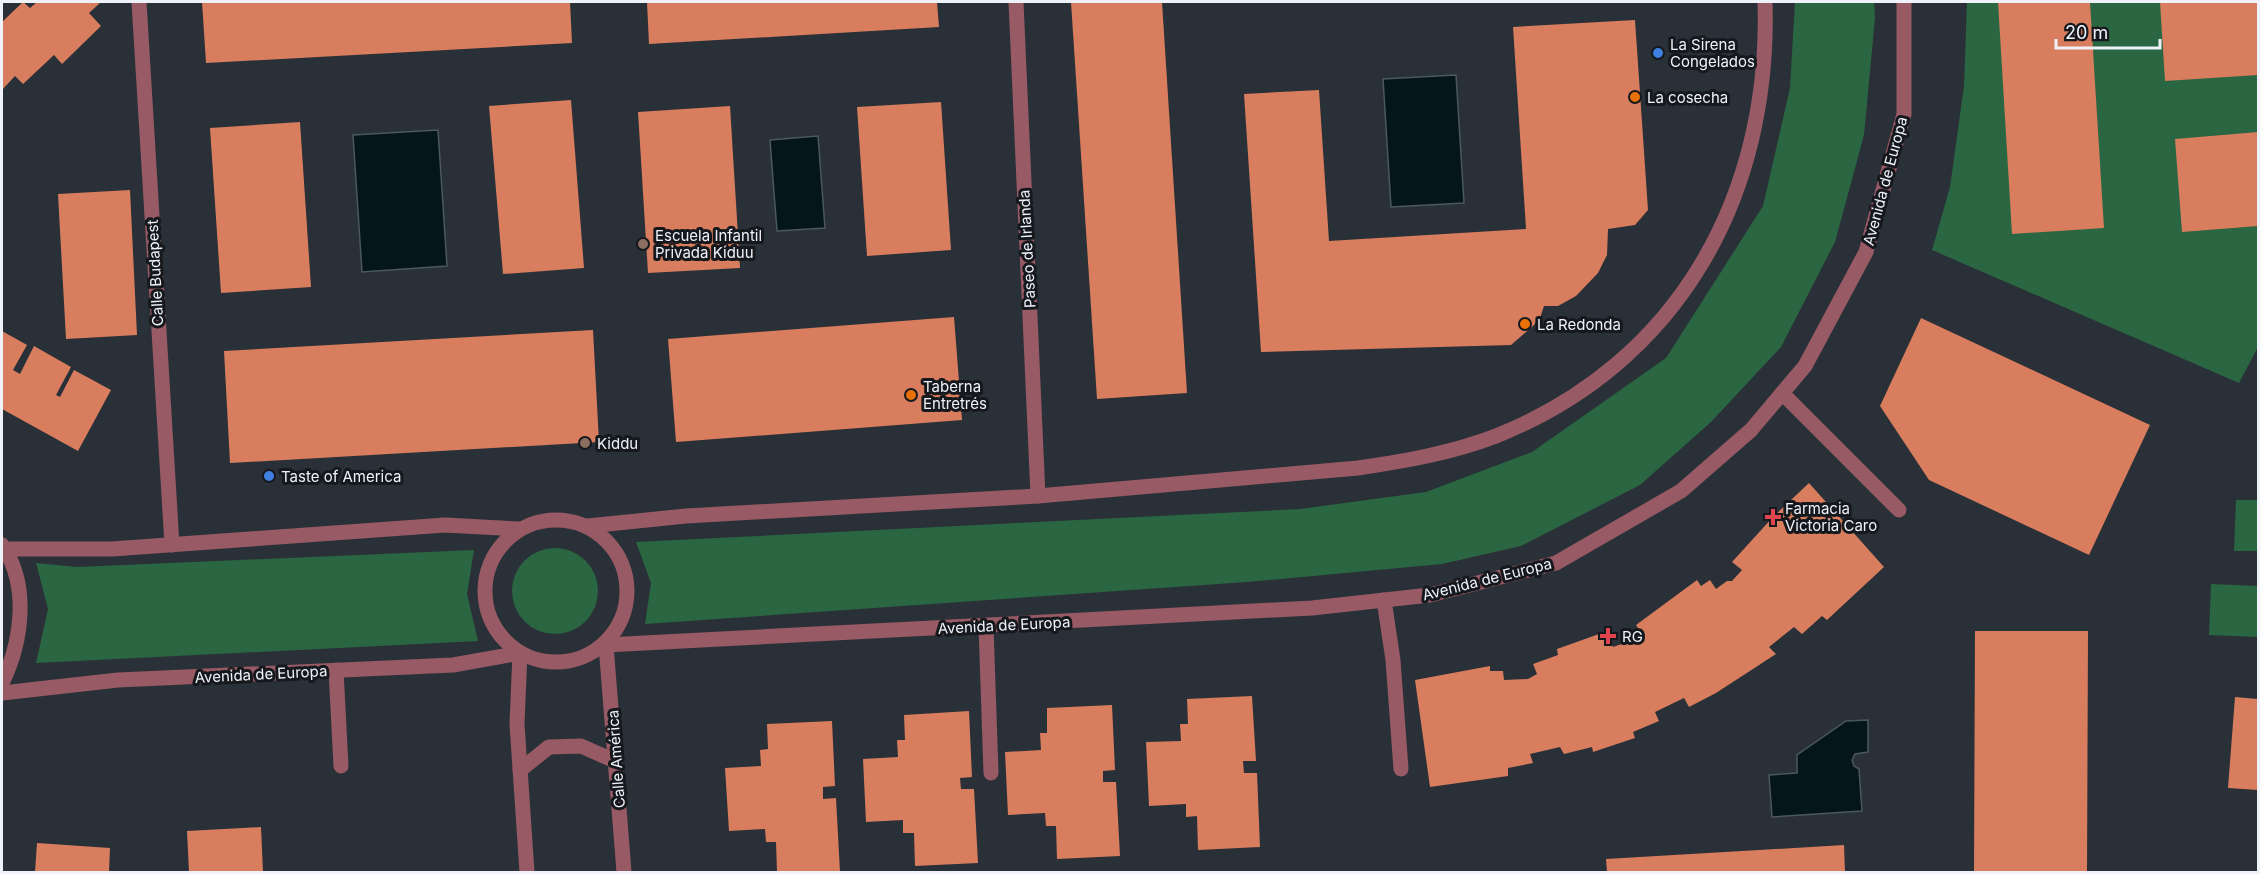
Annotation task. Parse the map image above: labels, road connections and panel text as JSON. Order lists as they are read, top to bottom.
{
  "streets": {
    "street": [
      "Avenida de Europa",
      "Paseo de Irlanda",
      "Calle Budapest",
      "Calle América"
    ]
  },
  "crossings": [
    ["Avenida de Europa", "Calle América"]
  ],
  "places": {
    "other": [
      "La Sirena Congelados",
      "La cosecha",
      "Escuela Infantil Privada Kiduu",
      "La Redonda",
      "Taberna Entretrés",
      "Kiddu",
      "Taste of America"
    ],
    "health": ["Farmacia Victoria Caro", "RG"]
  },
  "scale_bar": "20 m"
}
